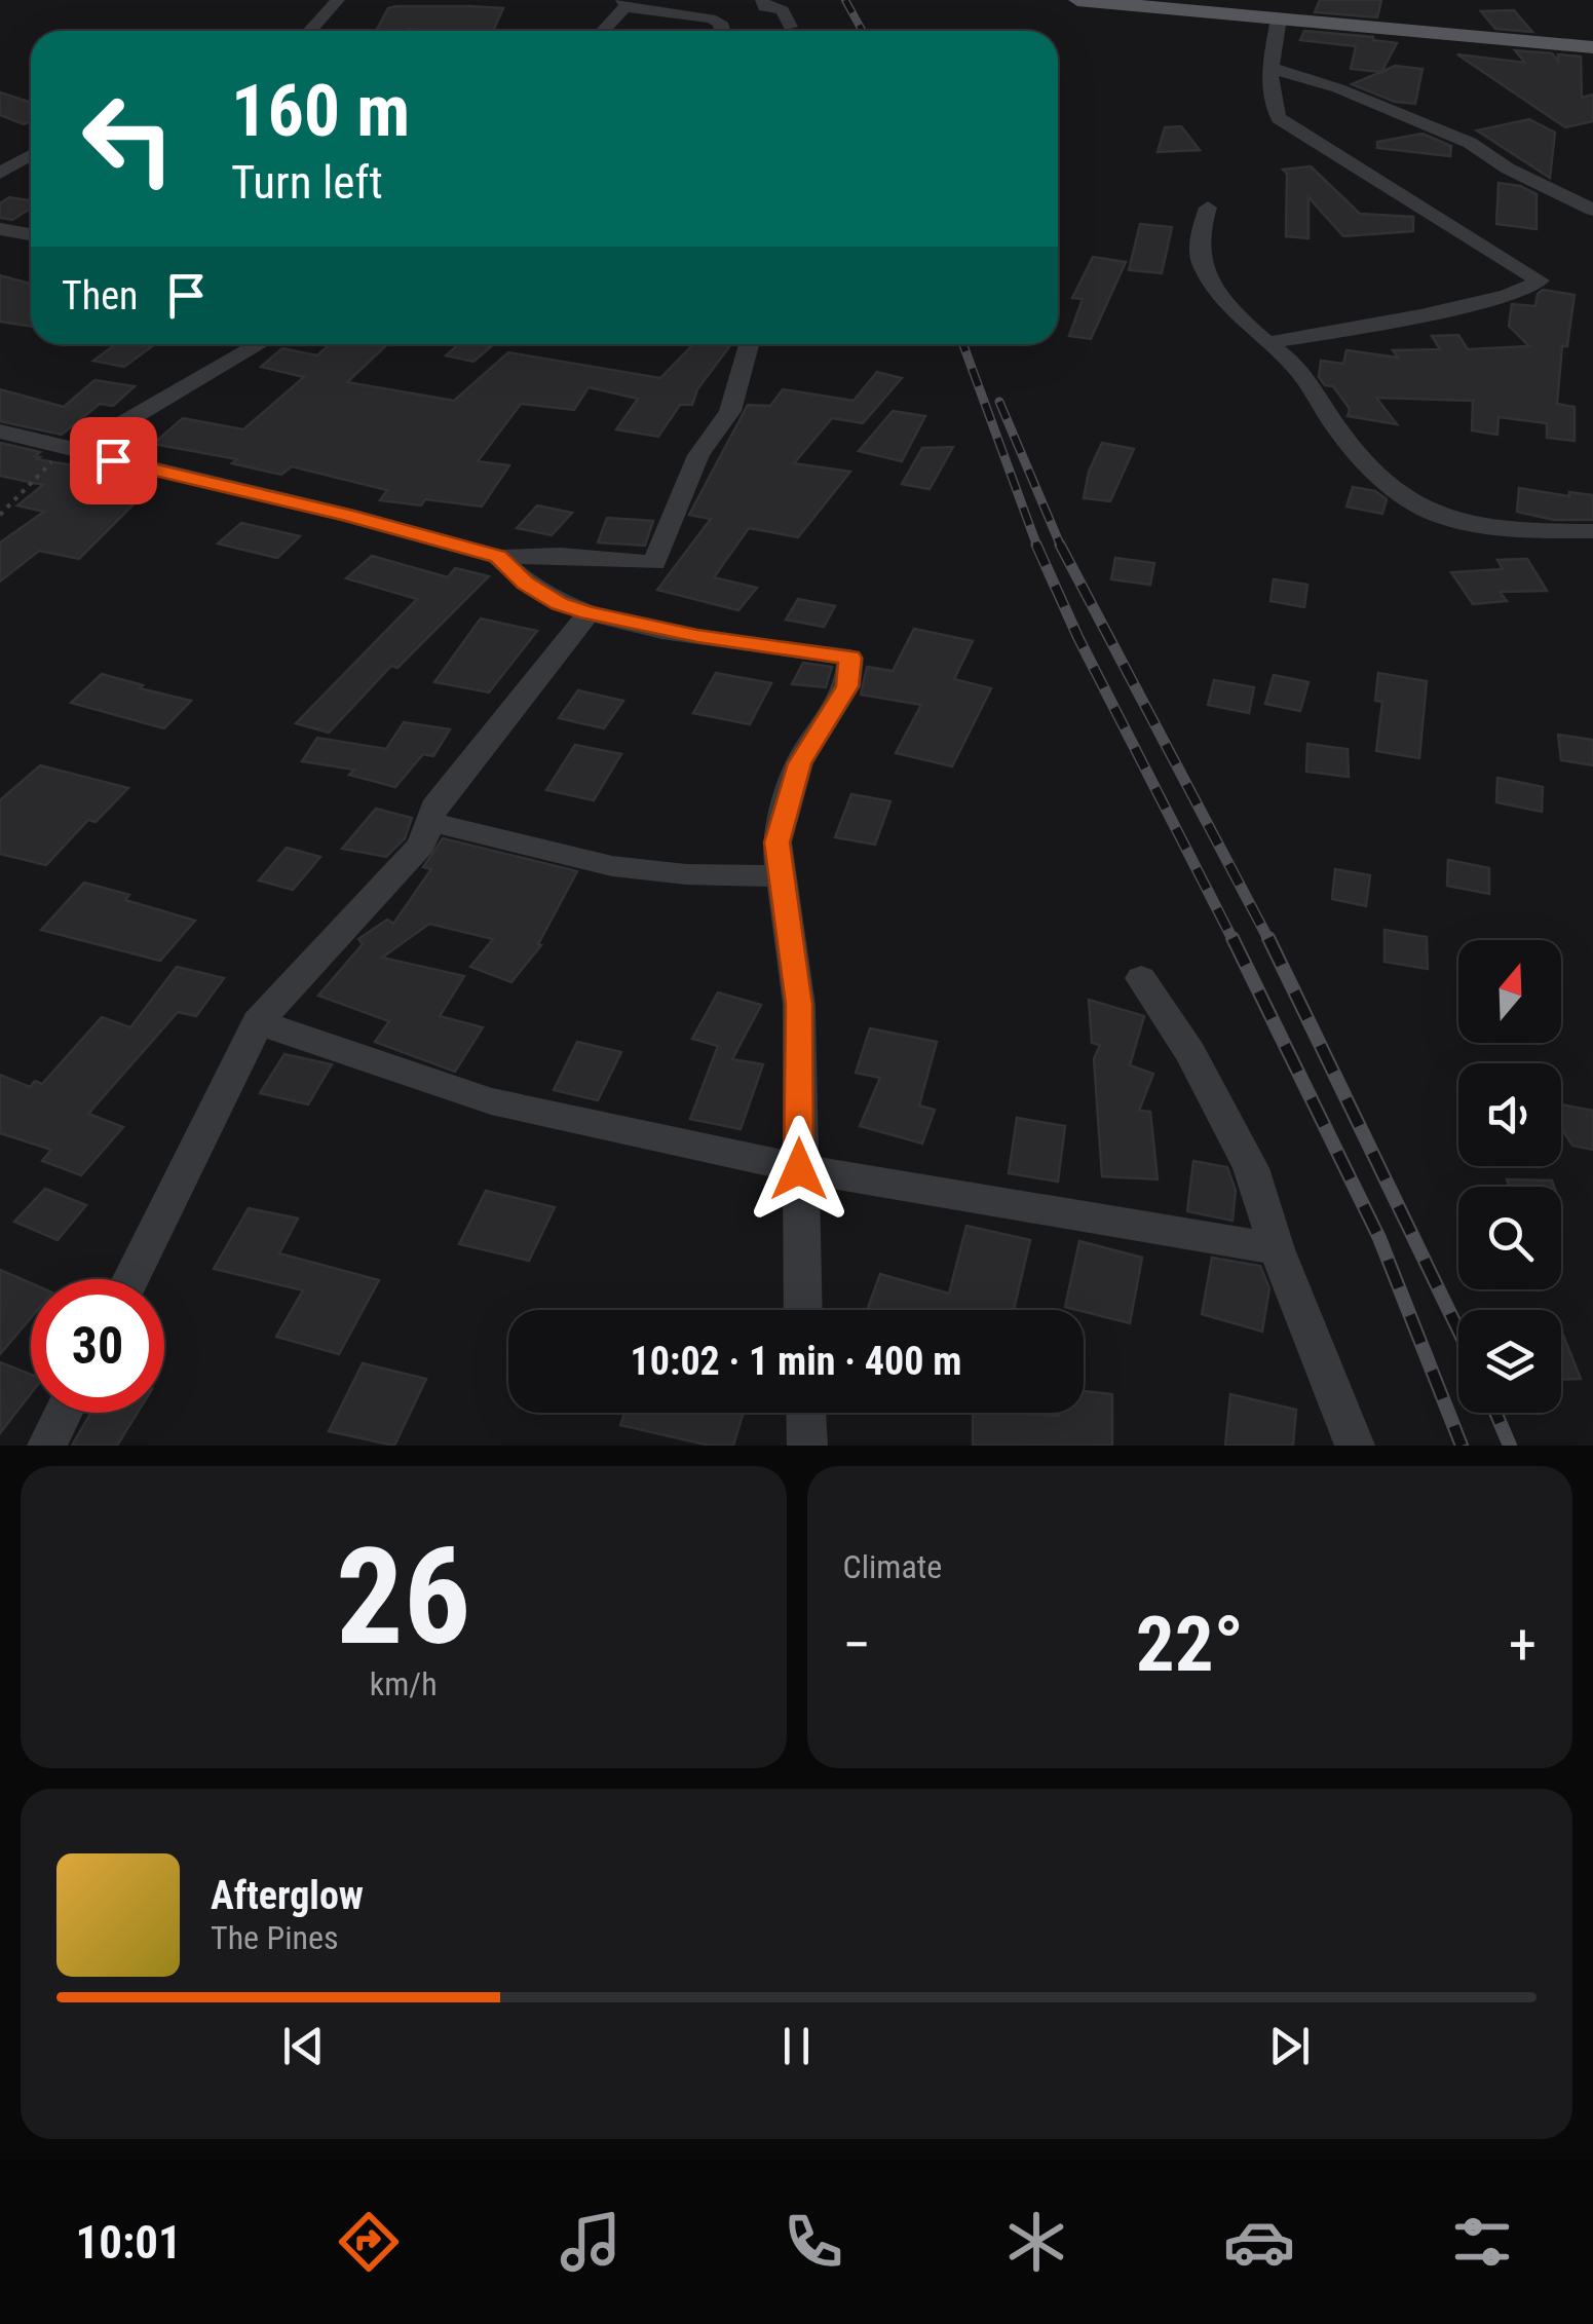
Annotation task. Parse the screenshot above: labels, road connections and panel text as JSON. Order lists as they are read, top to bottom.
{
  "north": "top",
  "page": {
    "turn": ["160 m", "Turn left"],
    "then": "Then",
    "limit": "30",
    "trip": "10:02 · 1 min · 400 m",
    "tile": [
      ["26", "km/h"],
      "Climate"
    ],
    "heat": ["−", "22°", "+"],
    "song": ["Afterglow", "The Pines"],
    "tabs": "10:01"
  }
}
